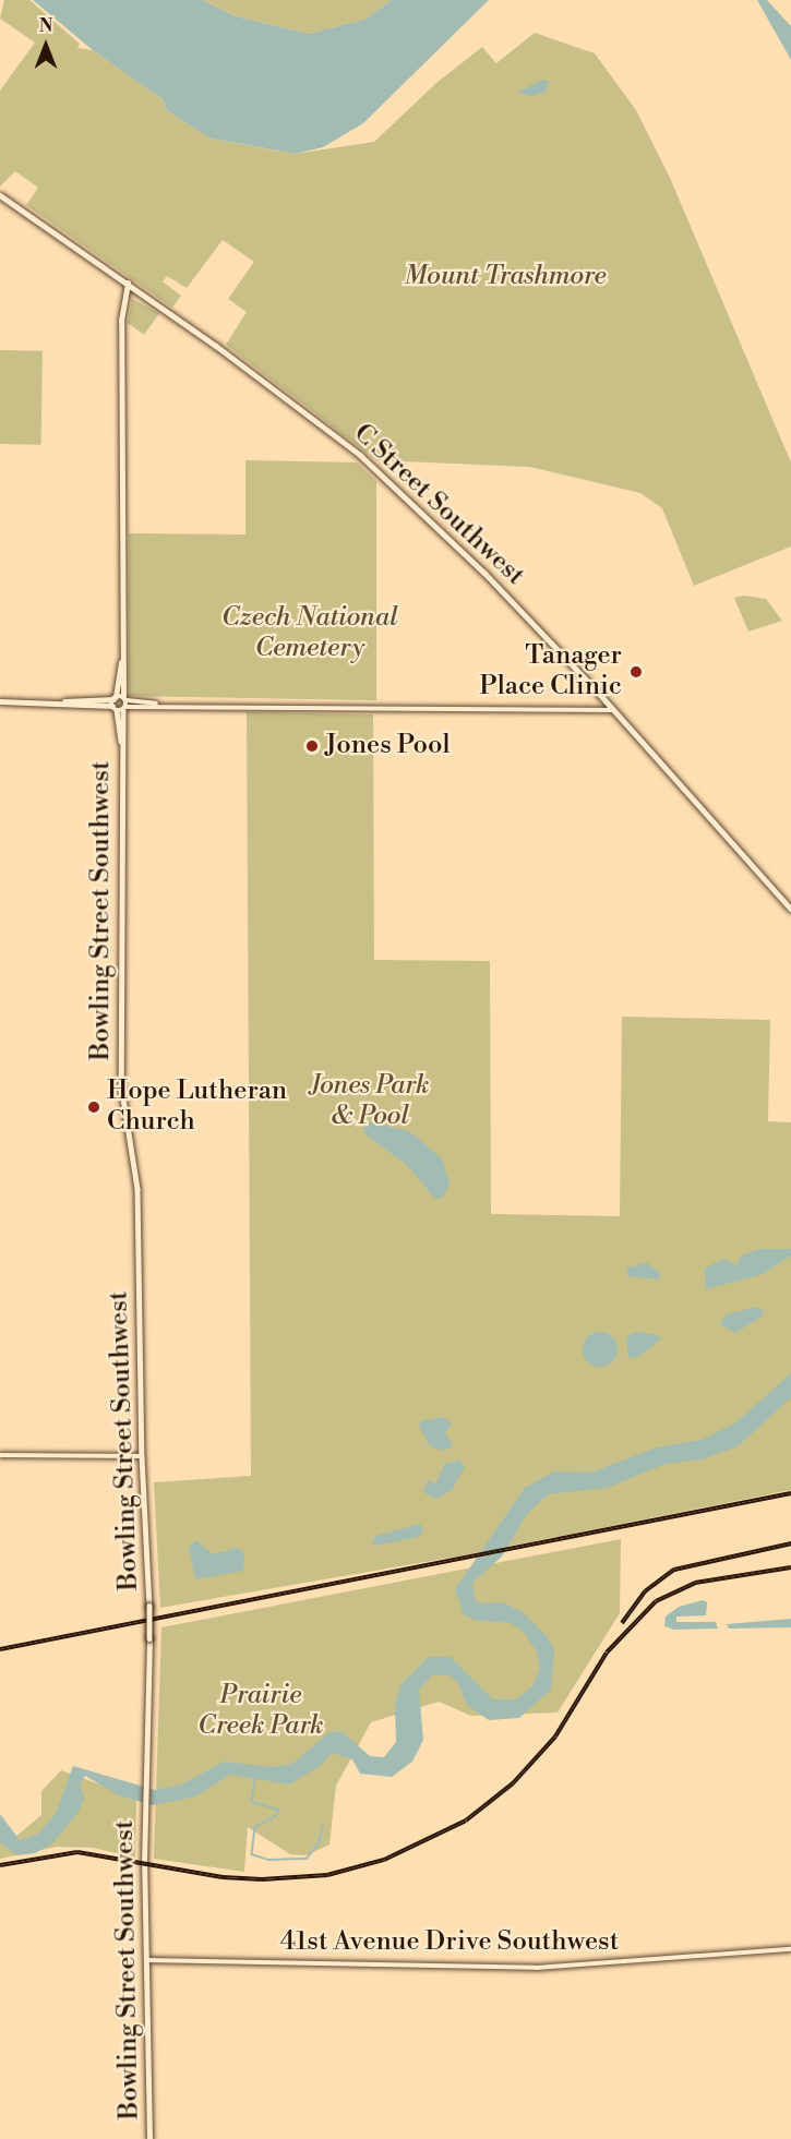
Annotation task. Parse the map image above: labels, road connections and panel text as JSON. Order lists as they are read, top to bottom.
{
  "streets": {
    "main road": ["C Street Southwest", "Bowling Street Southwest"],
    "street": ["41st Avenue Drive Southwest"]
  },
  "crossings": [
    ["C Street Southwest", "Bowling Street Southwest"],
    ["Bowling Street Southwest", "41st Avenue Drive Southwest"]
  ],
  "parks": [
    "Mount Trashmore",
    "Czech National Cemetery",
    "Jones Park & Pool",
    "Prairie Creek Park"
  ],
  "places": ["Tanager Place Clinic", "Jones Pool", "Hope Lutheran Church"],
  "north": "top"
}
